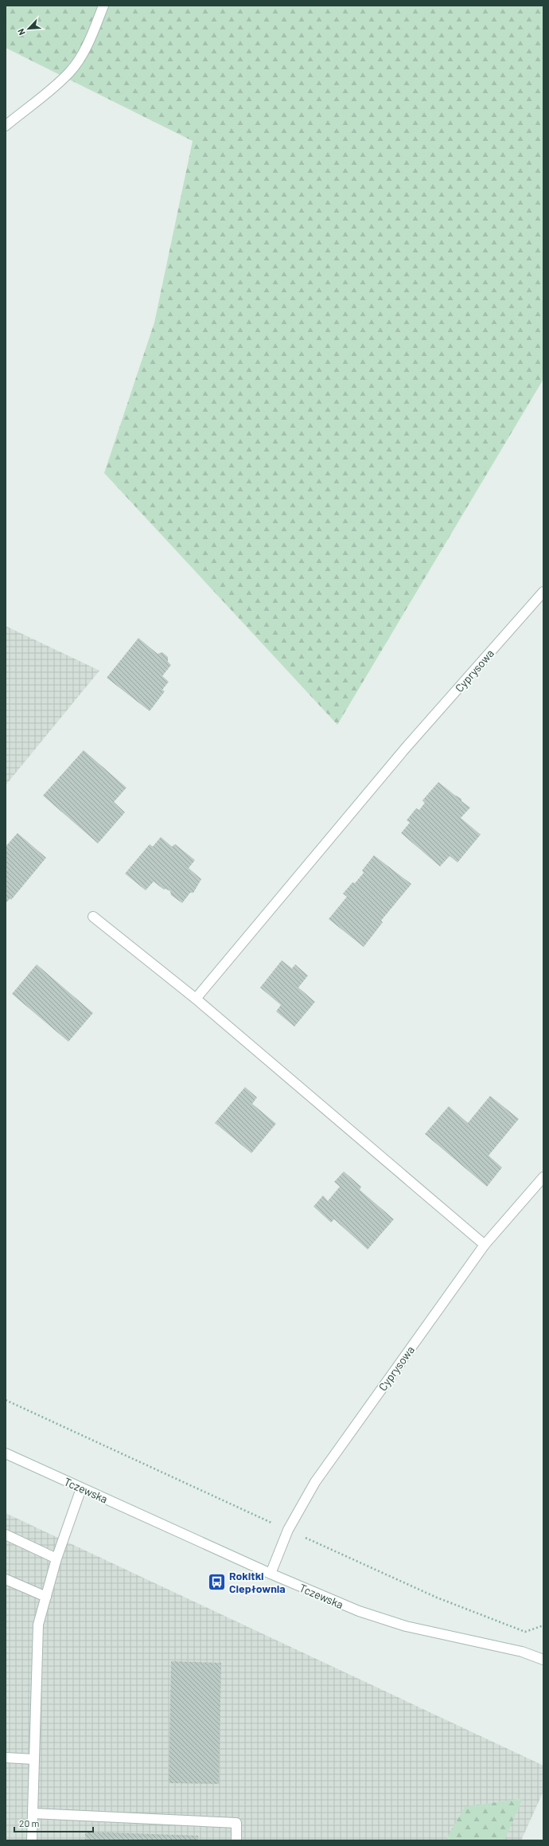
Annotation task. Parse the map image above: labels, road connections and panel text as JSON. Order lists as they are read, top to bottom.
{
  "streets": {
    "street": ["Cyprysowa", "Tczewska"]
  },
  "crossings": [
    ["Cyprysowa", "Tczewska"]
  ],
  "places": {
    "bus stop": ["Rokitki Ciepłownia"]
  },
  "scale_bar": "20 m",
  "north": "bottom left"
}
